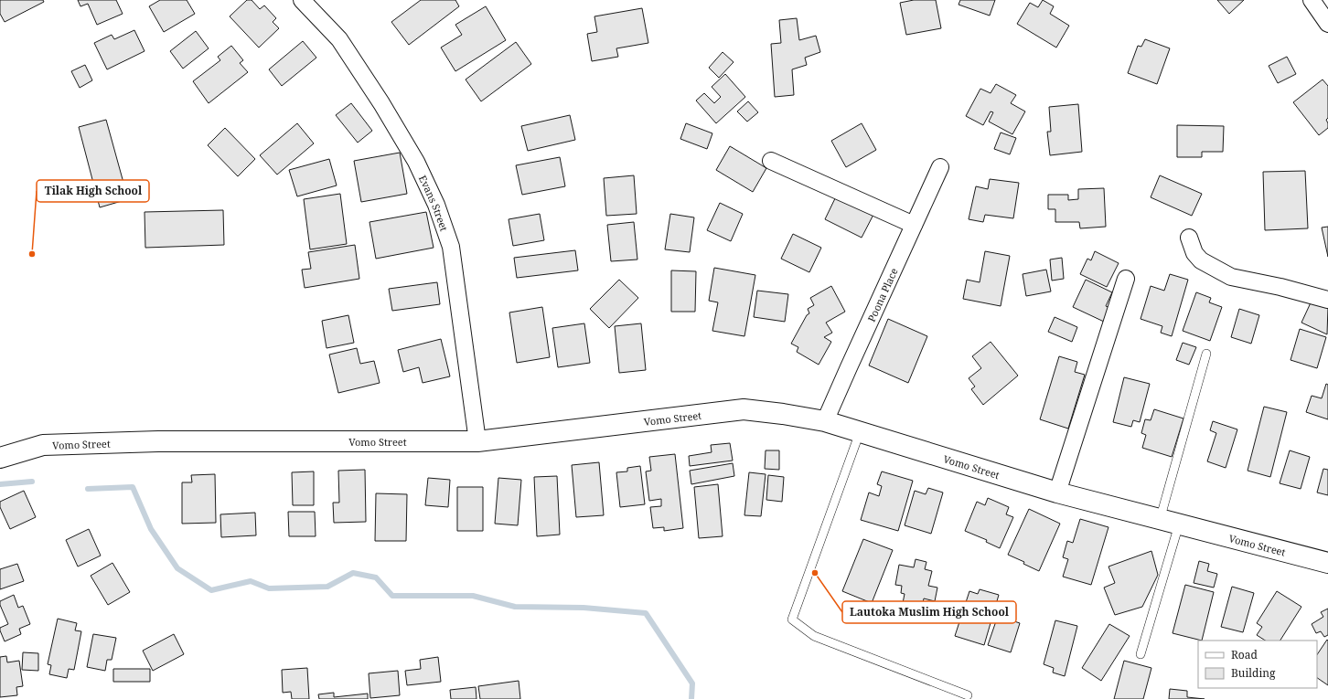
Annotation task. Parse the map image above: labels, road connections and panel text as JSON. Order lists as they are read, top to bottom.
{
  "streets": {
    "main road": ["Vomo Street"],
    "street": ["Evans Street", "Poona Place"]
  },
  "crossings": [
    ["Evans Street", "Vomo Street"],
    ["Poona Place", "Vomo Street"]
  ],
  "places": ["Tilak High School", "Lautoka Muslim High School"],
  "legend": ["Road", "Building"]
}
